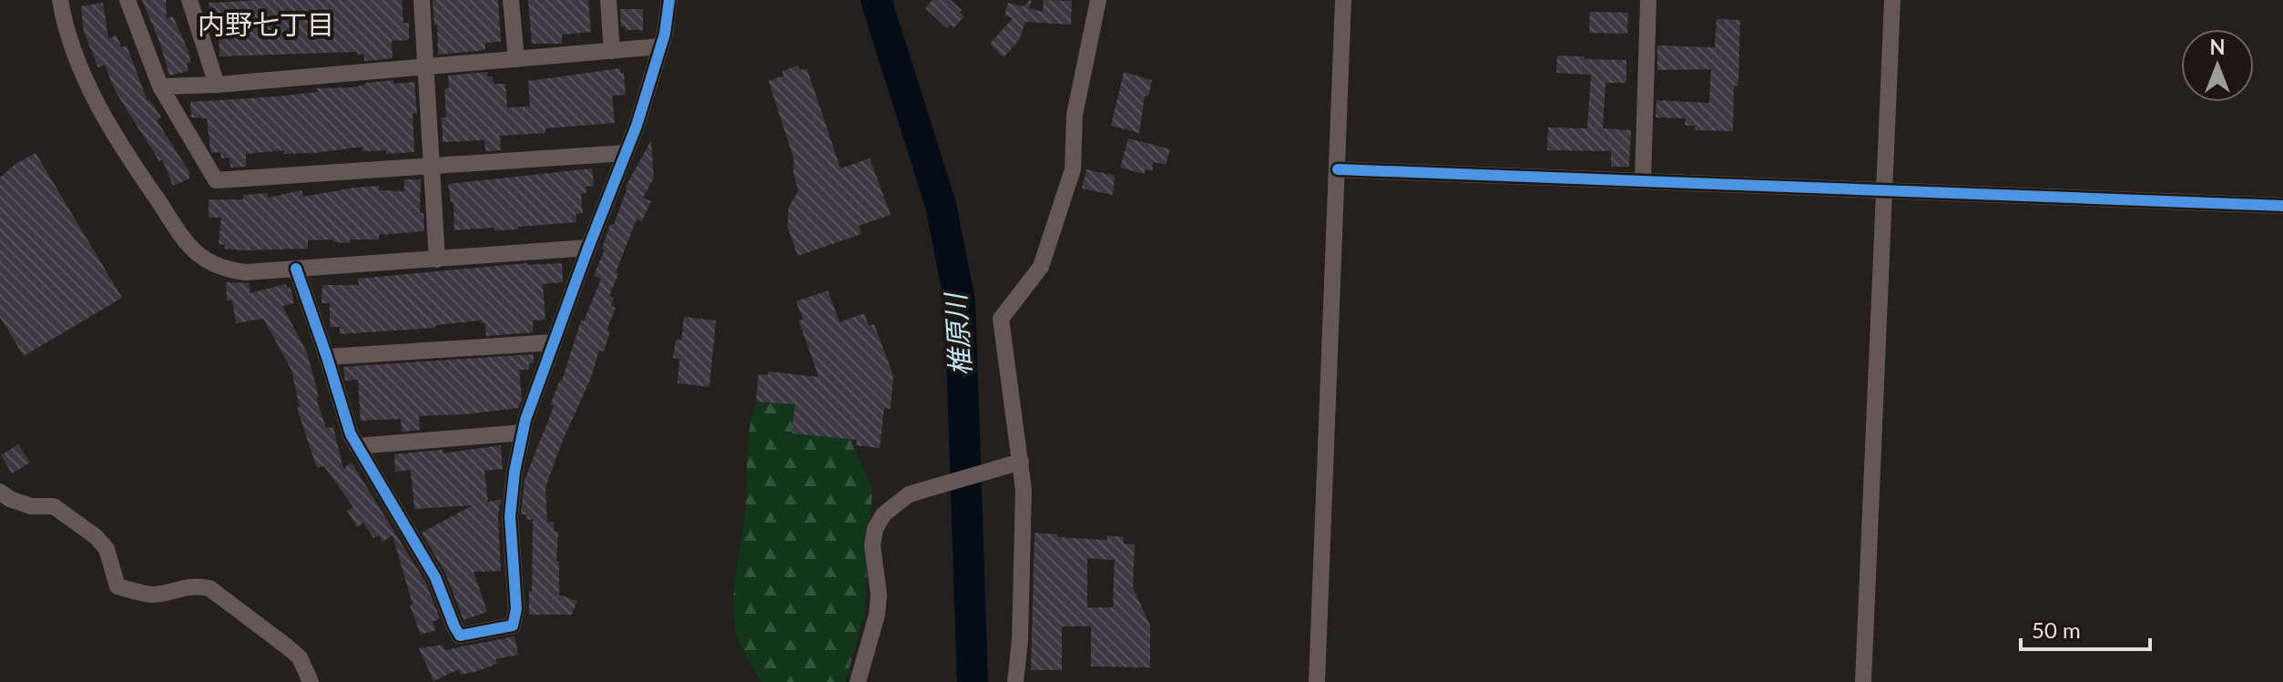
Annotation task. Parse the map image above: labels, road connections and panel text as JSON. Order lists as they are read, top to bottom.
{
  "districts": ["内野七丁目"],
  "water": ["椎原川"],
  "scale_bar": "50 m",
  "north": "top"
}
